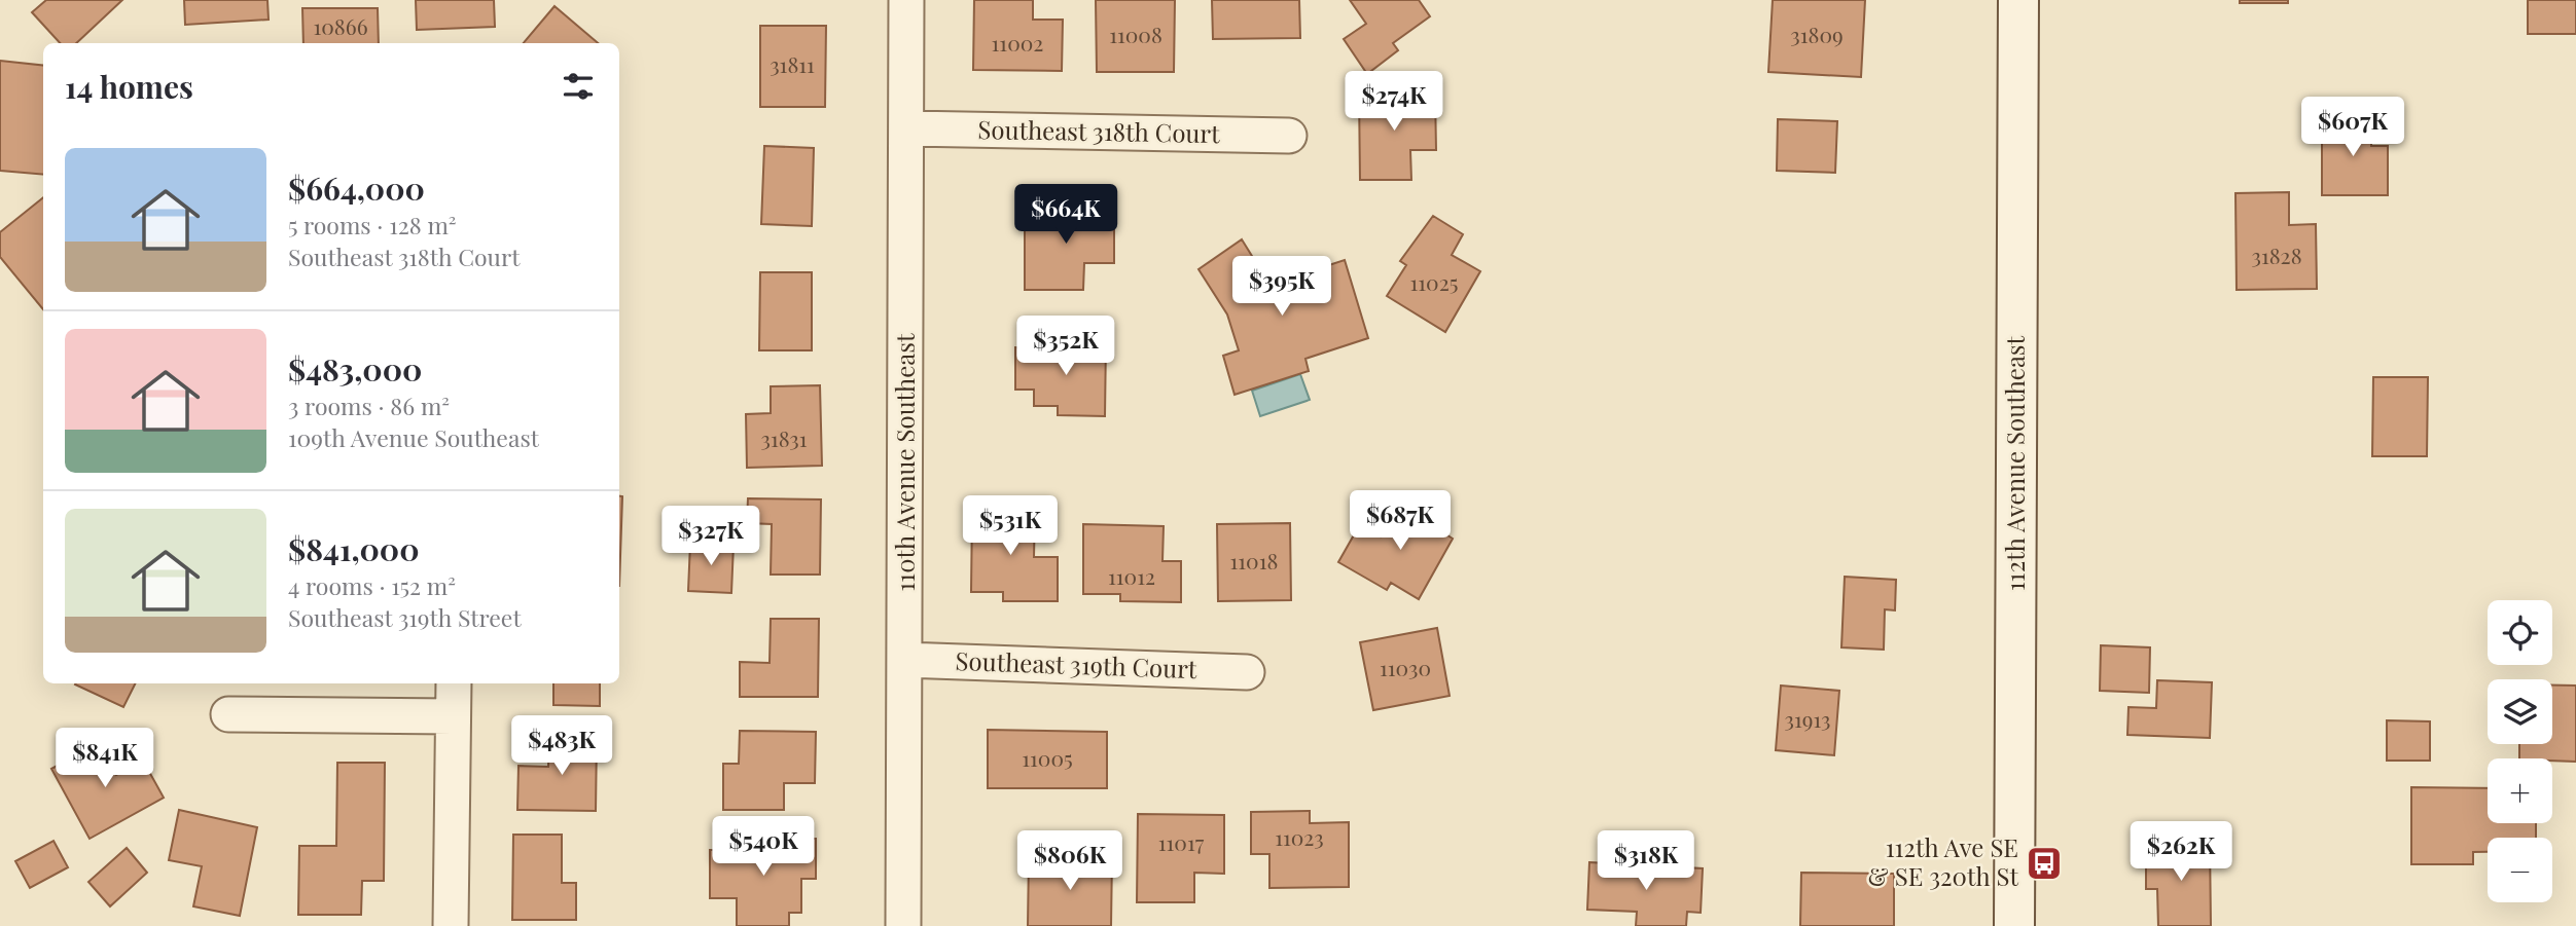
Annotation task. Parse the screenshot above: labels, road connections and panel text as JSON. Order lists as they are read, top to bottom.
{
  "streets": {
    "street": [
      "Southeast 318th Court",
      "110th Avenue Southeast",
      "112th Avenue Southeast",
      "Southeast 319th Court"
    ]
  },
  "crossings": [
    ["Southeast 318th Court", "110th Avenue Southeast"],
    ["110th Avenue Southeast", "Southeast 319th Court"]
  ],
  "places": {
    "bus stop": ["112th Ave SE & SE 320th St"]
  },
  "house_numbers": [
    "10866",
    "11008",
    "31809",
    "11002",
    "31811",
    "31828",
    "11025",
    "31831",
    "11018",
    "11012",
    "11030",
    "31913",
    "11005",
    "11023",
    "11017"
  ],
  "page": {
    "heading": "14 homes",
    "price": [
      "$274K",
      "$607K",
      "$664K",
      "$395K",
      "$352K",
      "$687K",
      "$531K",
      "$327K",
      "$483K",
      "$841K",
      "$540K",
      "$262K",
      "$806K",
      "$318K"
    ],
    "list": [
      {
        "name": "$664,000",
        "note": "5 rooms · 128 m² · Southeast 318th Court"
      },
      {
        "name": "$483,000",
        "note": "3 rooms · 86 m² · 109th Avenue Southeast"
      },
      {
        "name": "$841,000",
        "note": "4 rooms · 152 m² · Southeast 319th Street"
      }
    ],
    "map_buttons": ["+", "−"]
  }
}
